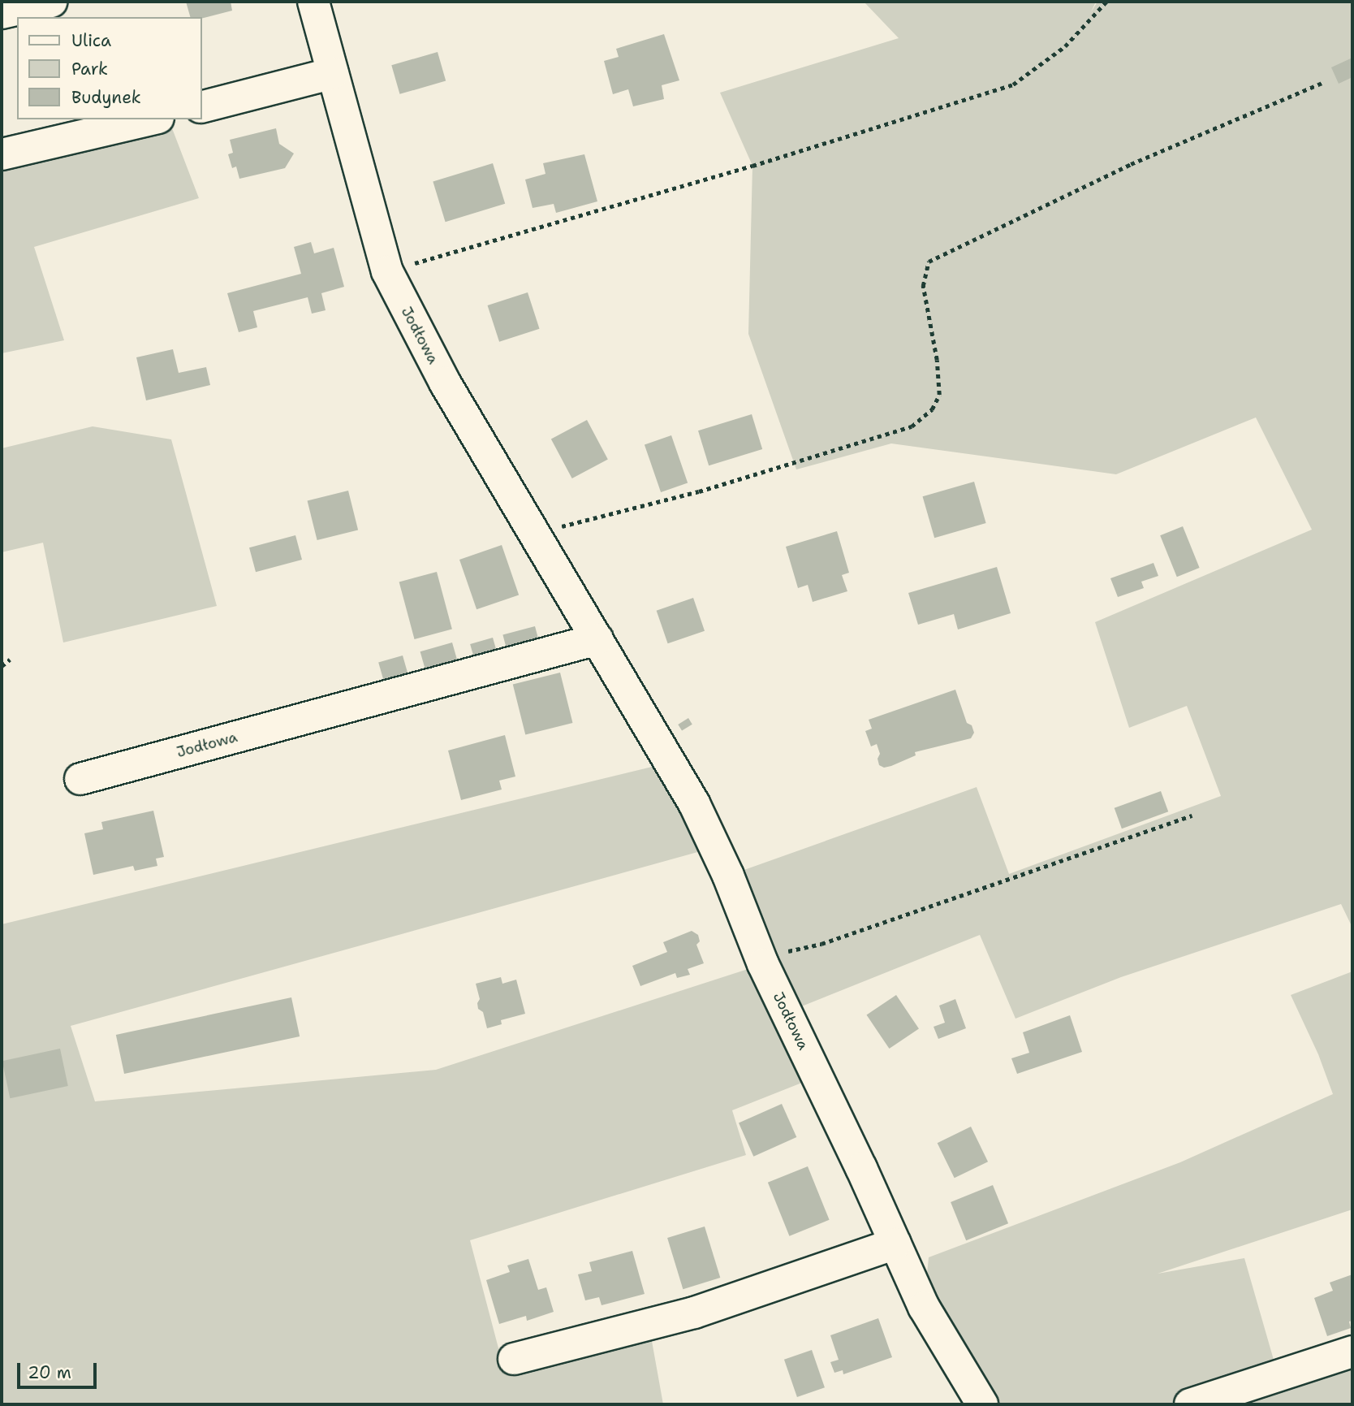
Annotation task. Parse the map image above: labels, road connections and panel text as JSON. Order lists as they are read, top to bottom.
{
  "streets": {
    "street": ["Jodłowa"]
  },
  "legend": ["Ulica", "Park", "Budynek"],
  "scale_bar": "20 m"
}
